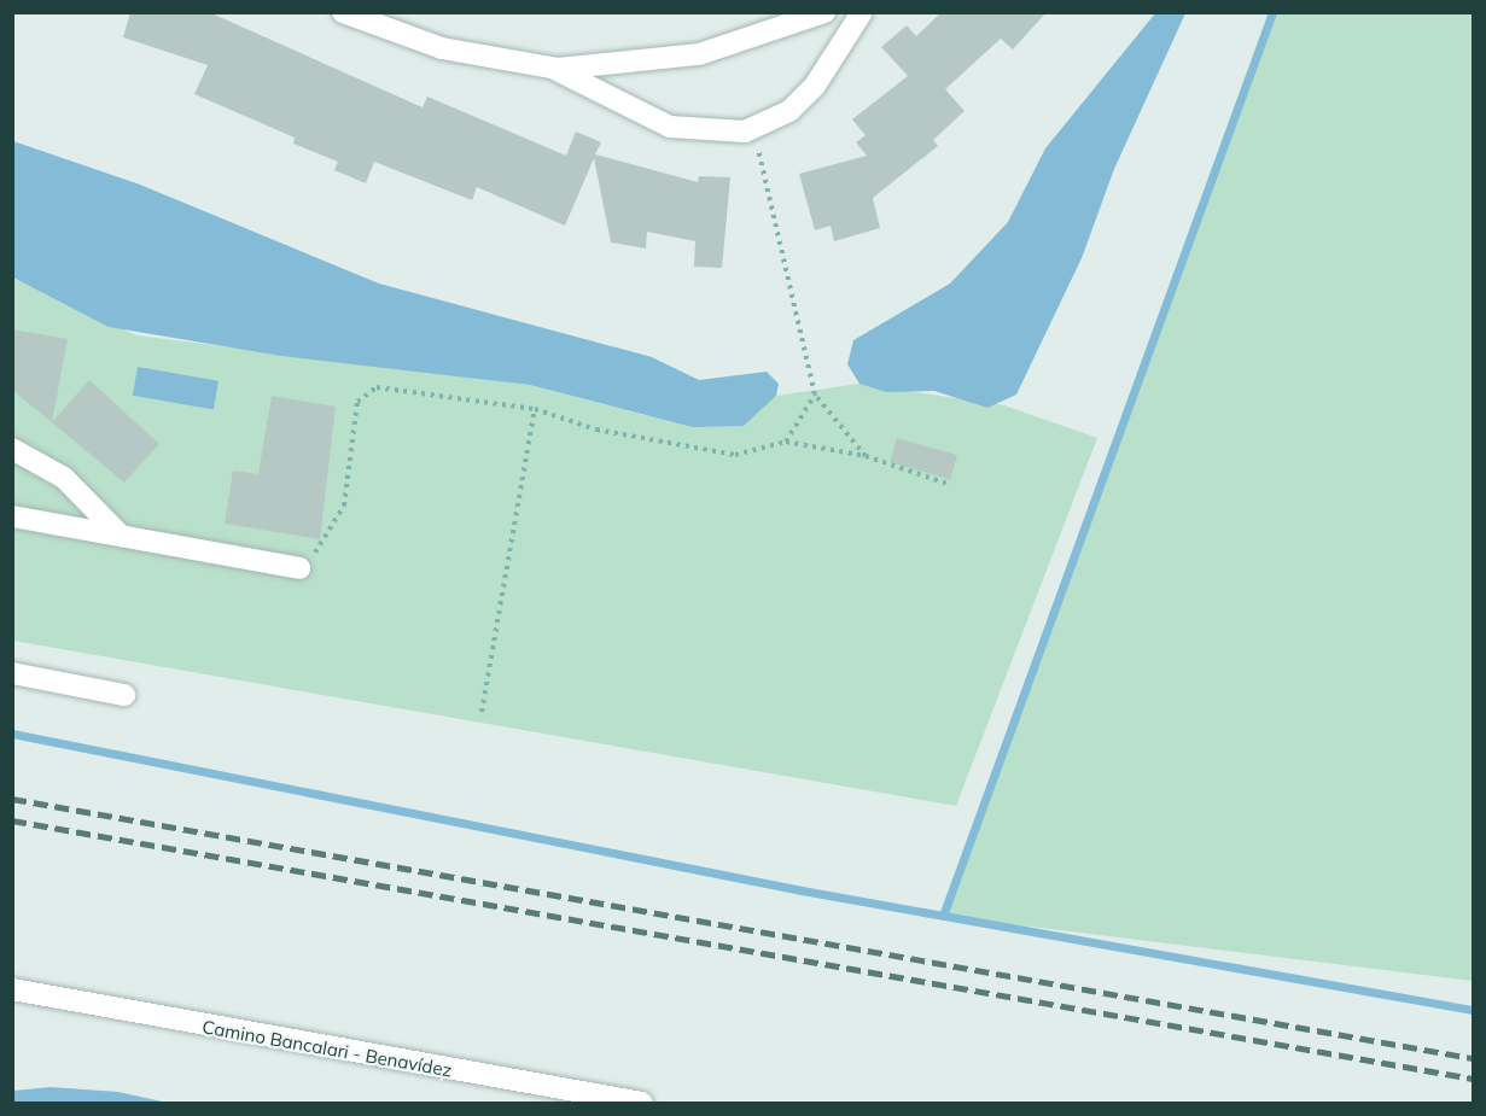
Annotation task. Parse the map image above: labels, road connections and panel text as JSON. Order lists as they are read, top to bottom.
{
  "streets": {
    "street": ["Camino Bancalari - Benavídez"]
  }
}
